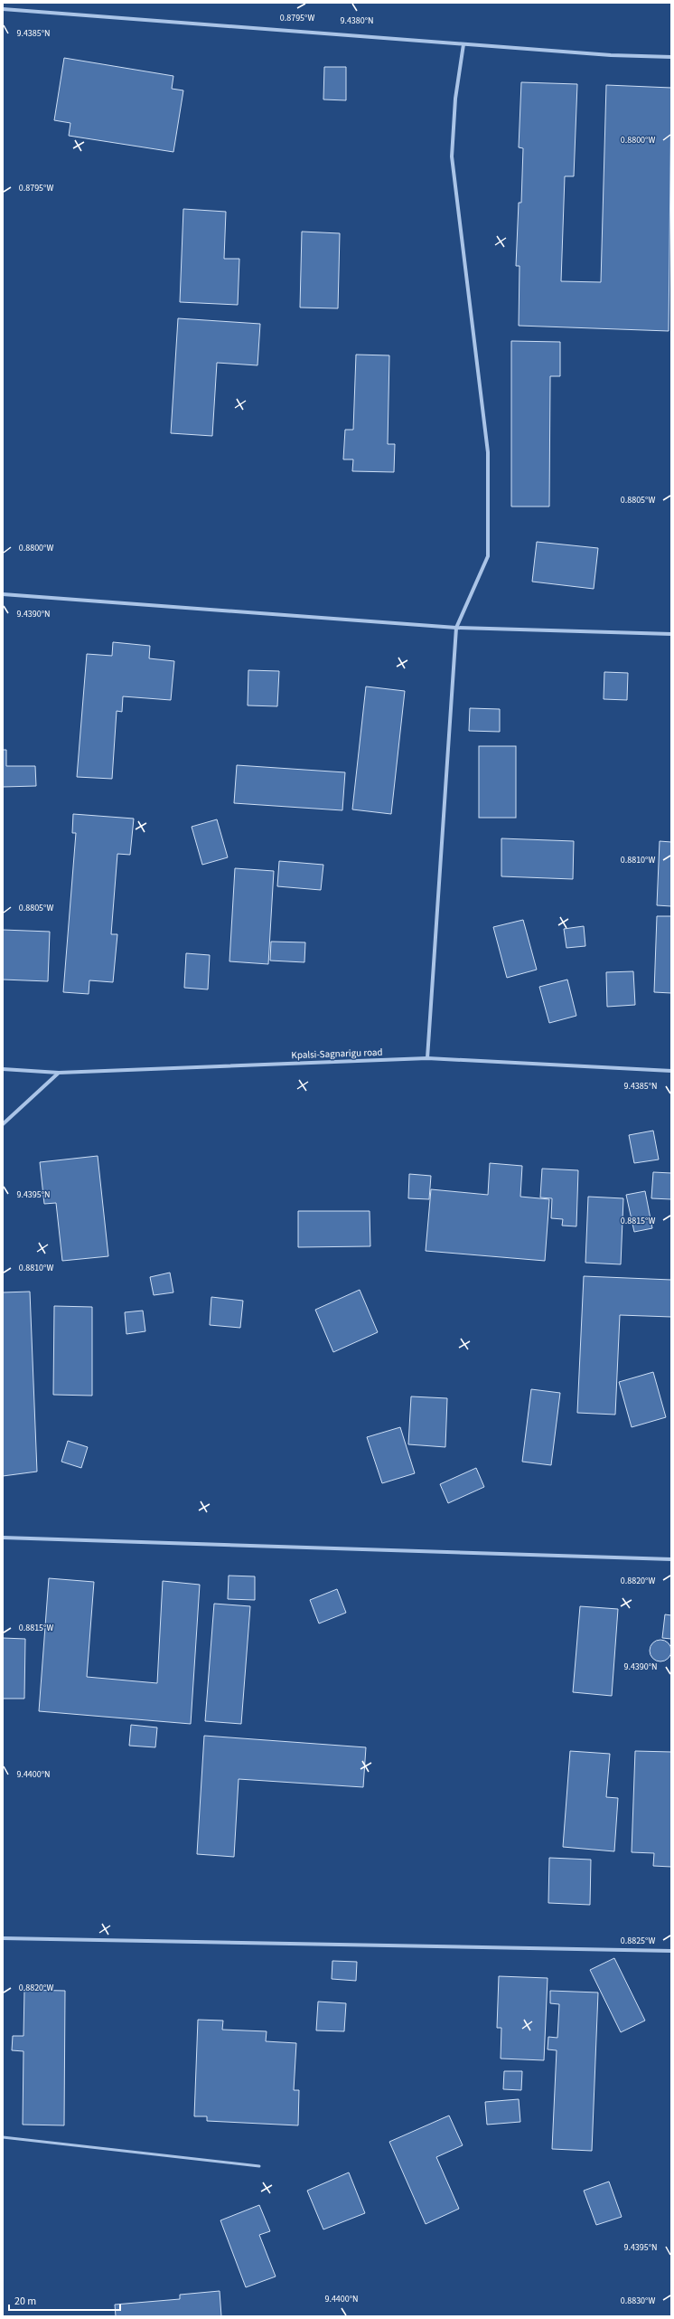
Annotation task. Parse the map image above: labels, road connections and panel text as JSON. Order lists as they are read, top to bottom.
{
  "streets": {
    "street": ["Kpalsi-Sagnarigu road"]
  },
  "scale_bar": "20 m",
  "coordinates": [
    "0.8795°W",
    "9.4380°N",
    "9.4385°N",
    "0.8800°W",
    "0.8805°W",
    "9.4390°N",
    "0.8810°W",
    "9.4395°N",
    "0.8815°W",
    "0.8820°W",
    "9.4400°N",
    "0.8825°W",
    "0.8830°W"
  ]
}
